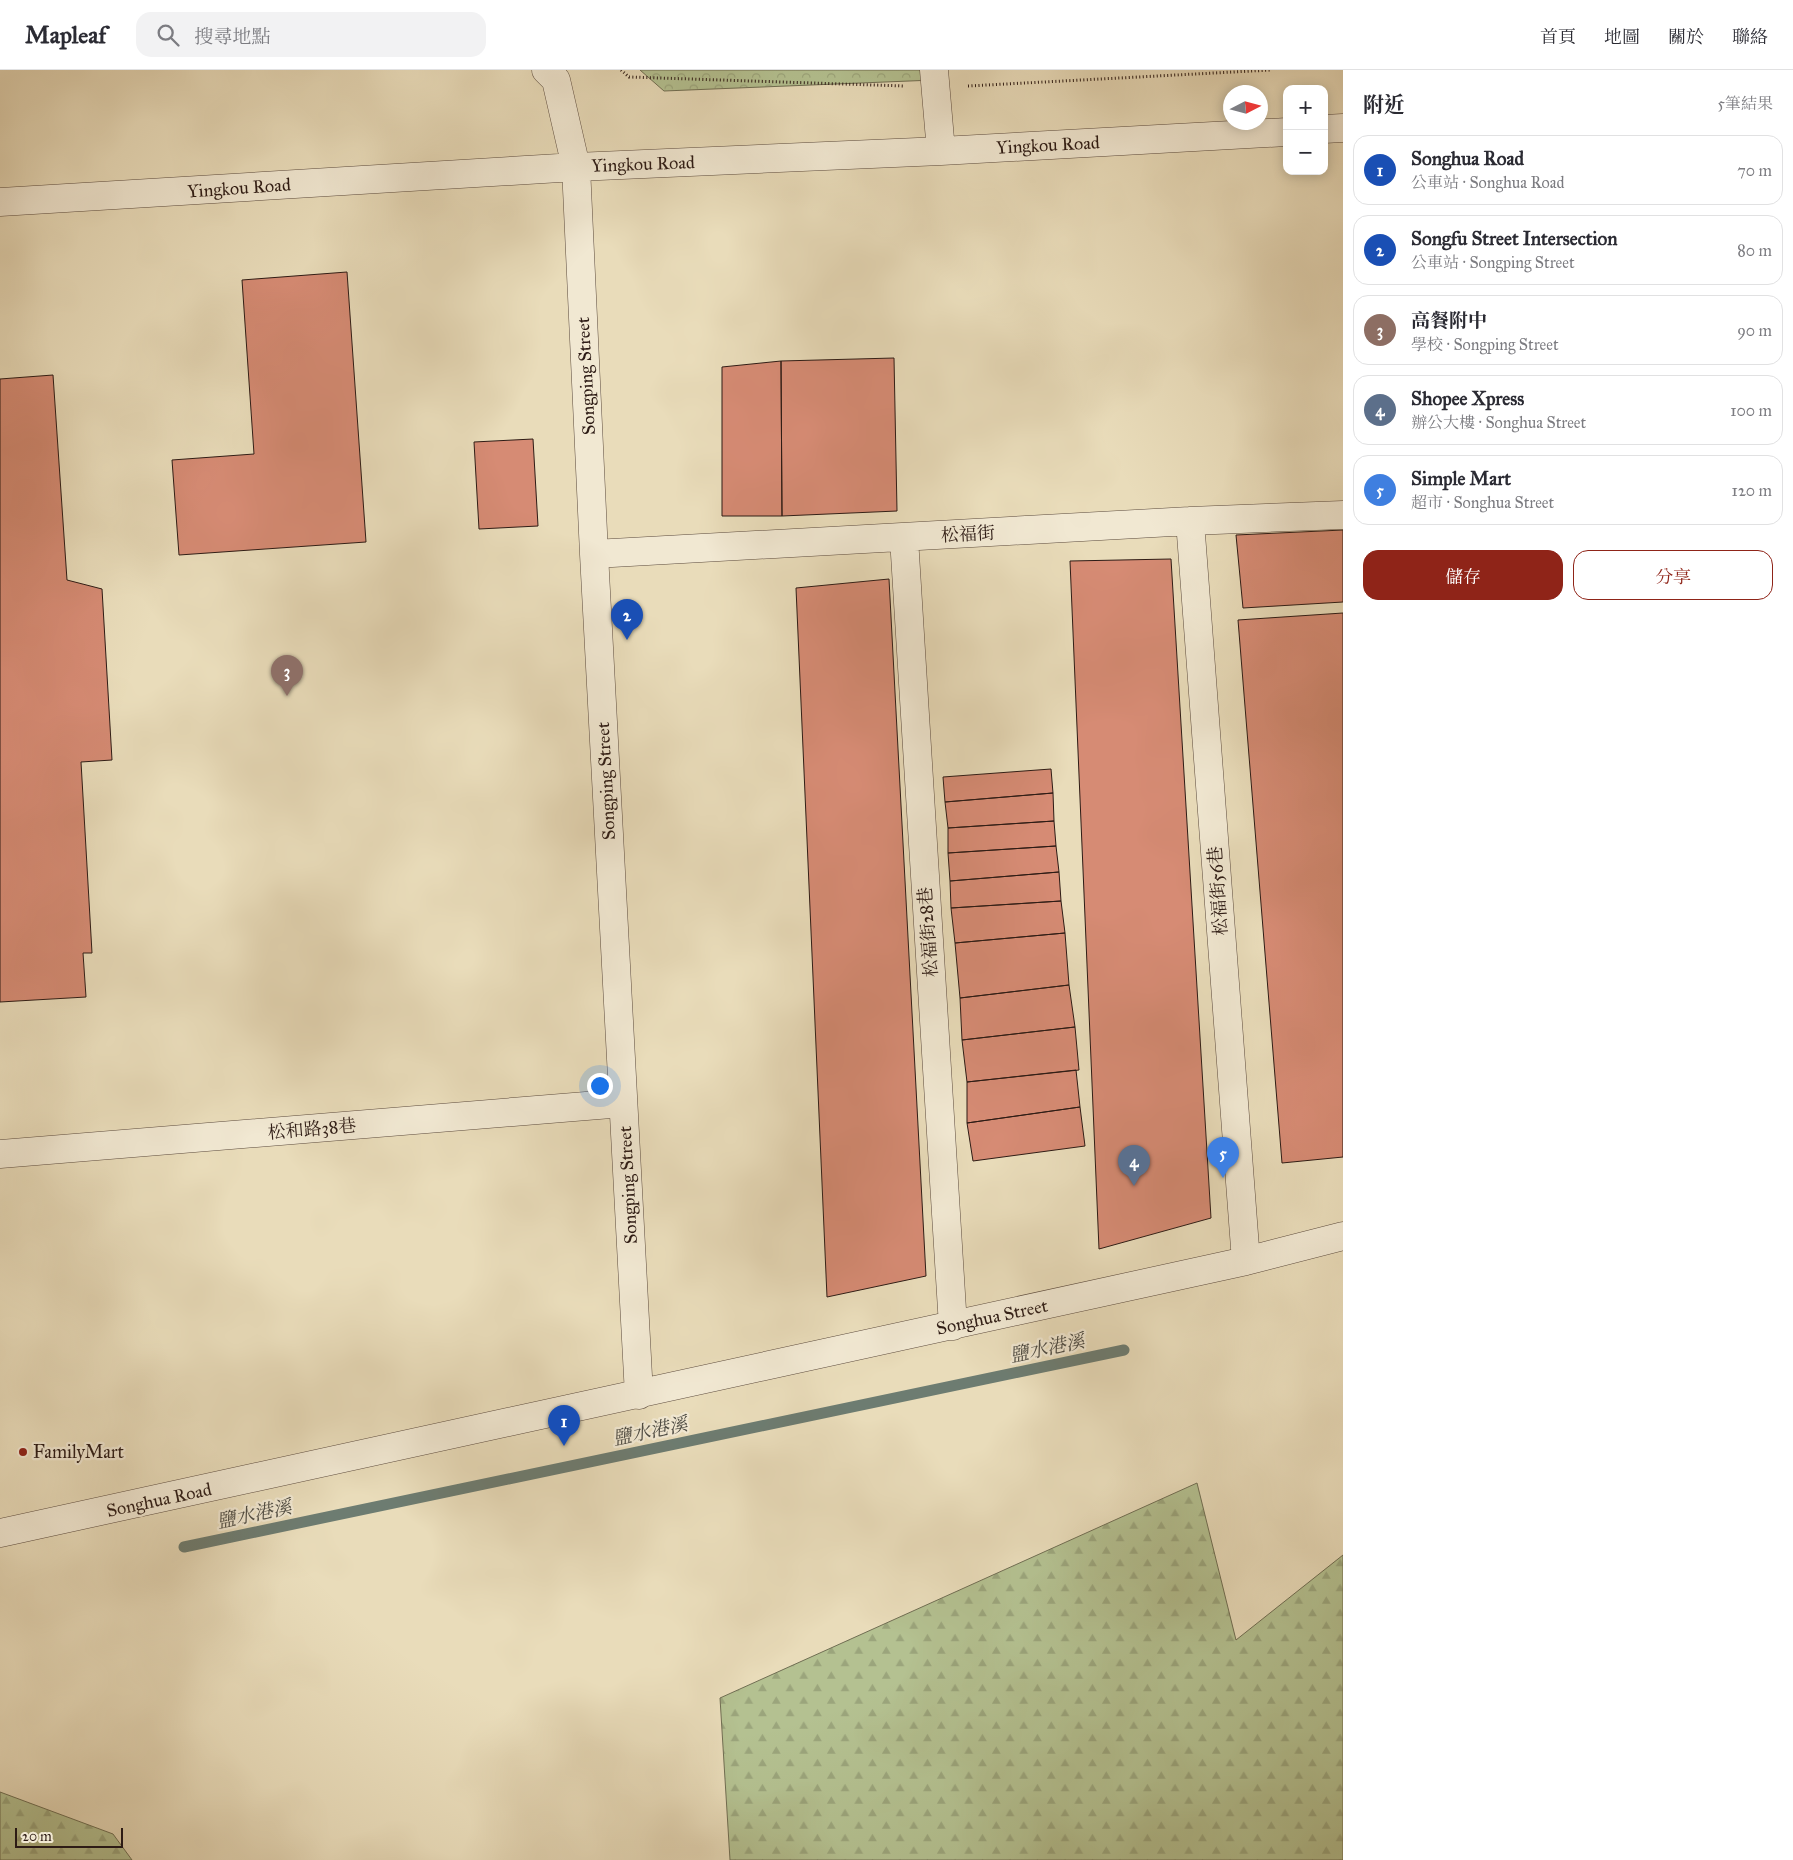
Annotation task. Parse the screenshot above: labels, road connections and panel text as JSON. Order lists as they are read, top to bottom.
{
  "streets": {
    "street": [
      "Yingkou Road",
      "Songping Street",
      "松福街",
      "松福街56巷",
      "松福街28巷",
      "松和路38巷",
      "Songhua Street",
      "Songhua Road"
    ]
  },
  "crossings": [
    ["Yingkou Road", "Songping Street"],
    ["Songping Street", "松福街"],
    ["Songping Street", "松和路38巷"],
    ["Songping Street", "Songhua Street"],
    ["Songping Street", "Songhua Road"],
    ["松福街", "松福街56巷"],
    ["松福街", "松福街28巷"],
    ["松福街56巷", "Songhua Street"],
    ["松福街28巷", "Songhua Street"],
    ["Songhua Street", "Songhua Road"]
  ],
  "water": ["鹽水港溪"],
  "places": ["FamilyMart"],
  "scale_bar": "20 m",
  "north": "right",
  "page": {
    "header": "Mapleaf",
    "search": "搜尋地點",
    "nav": [
      "首頁",
      "地圖",
      "關於",
      "聯絡"
    ],
    "heading": ["附近", "5筆結果"],
    "map_buttons": ["+", "−"],
    "list": [
      {
        "mark": "1",
        "name": "Songhua Road",
        "note": "公車站 · Songhua Road",
        "value": "70 m"
      },
      {
        "mark": "2",
        "name": "Songfu Street Intersection",
        "note": "公車站 · Songping Street",
        "value": "80 m"
      },
      {
        "mark": "3",
        "name": "高餐附中",
        "note": "學校 · Songping Street",
        "value": "90 m"
      },
      {
        "mark": "4",
        "name": "Shopee Xpress",
        "note": "辦公大樓 · Songhua Street",
        "value": "100 m"
      },
      {
        "mark": "5",
        "name": "Simple Mart",
        "note": "超市 · Songhua Street",
        "value": "120 m"
      }
    ],
    "buttons": ["儲存", "分享"],
    "pins": [
      "2",
      "3",
      "5",
      "4",
      "1"
    ],
    "scale": "20 m"
  }
}
